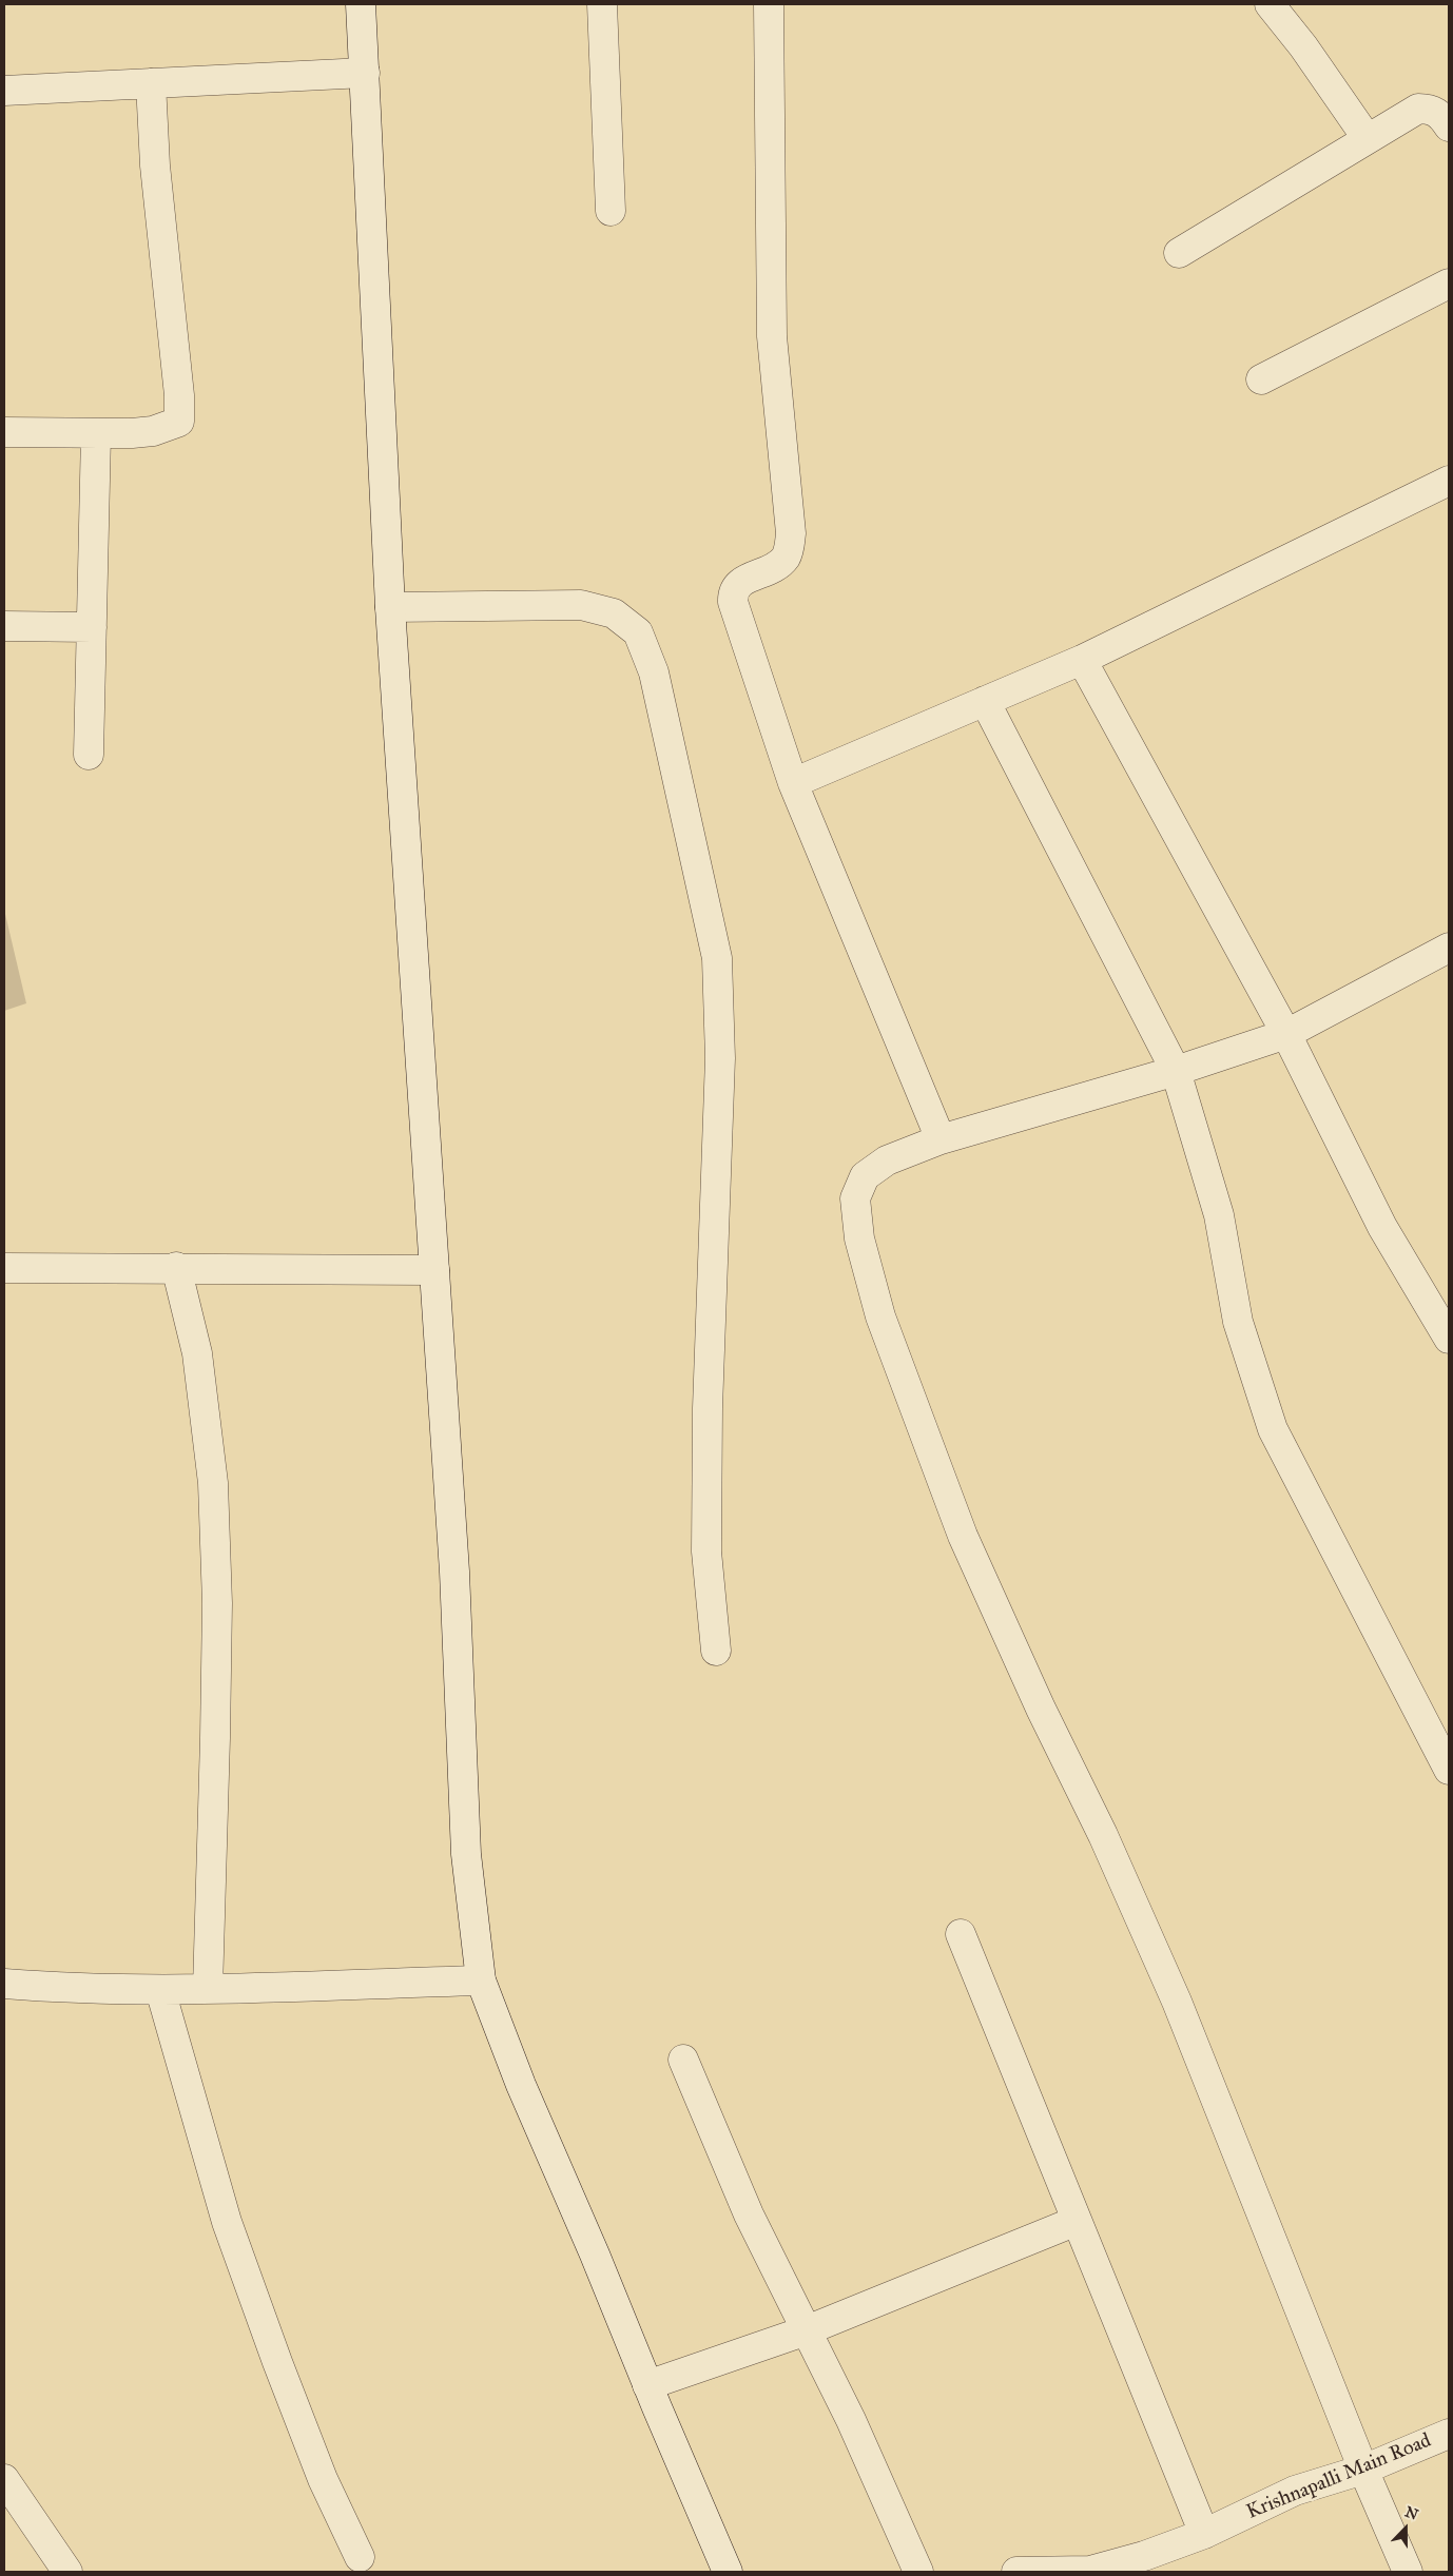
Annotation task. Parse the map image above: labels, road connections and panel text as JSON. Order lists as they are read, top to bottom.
{
  "streets": {
    "street": ["Krishnapalli Main Road"]
  },
  "north": "top"
}
